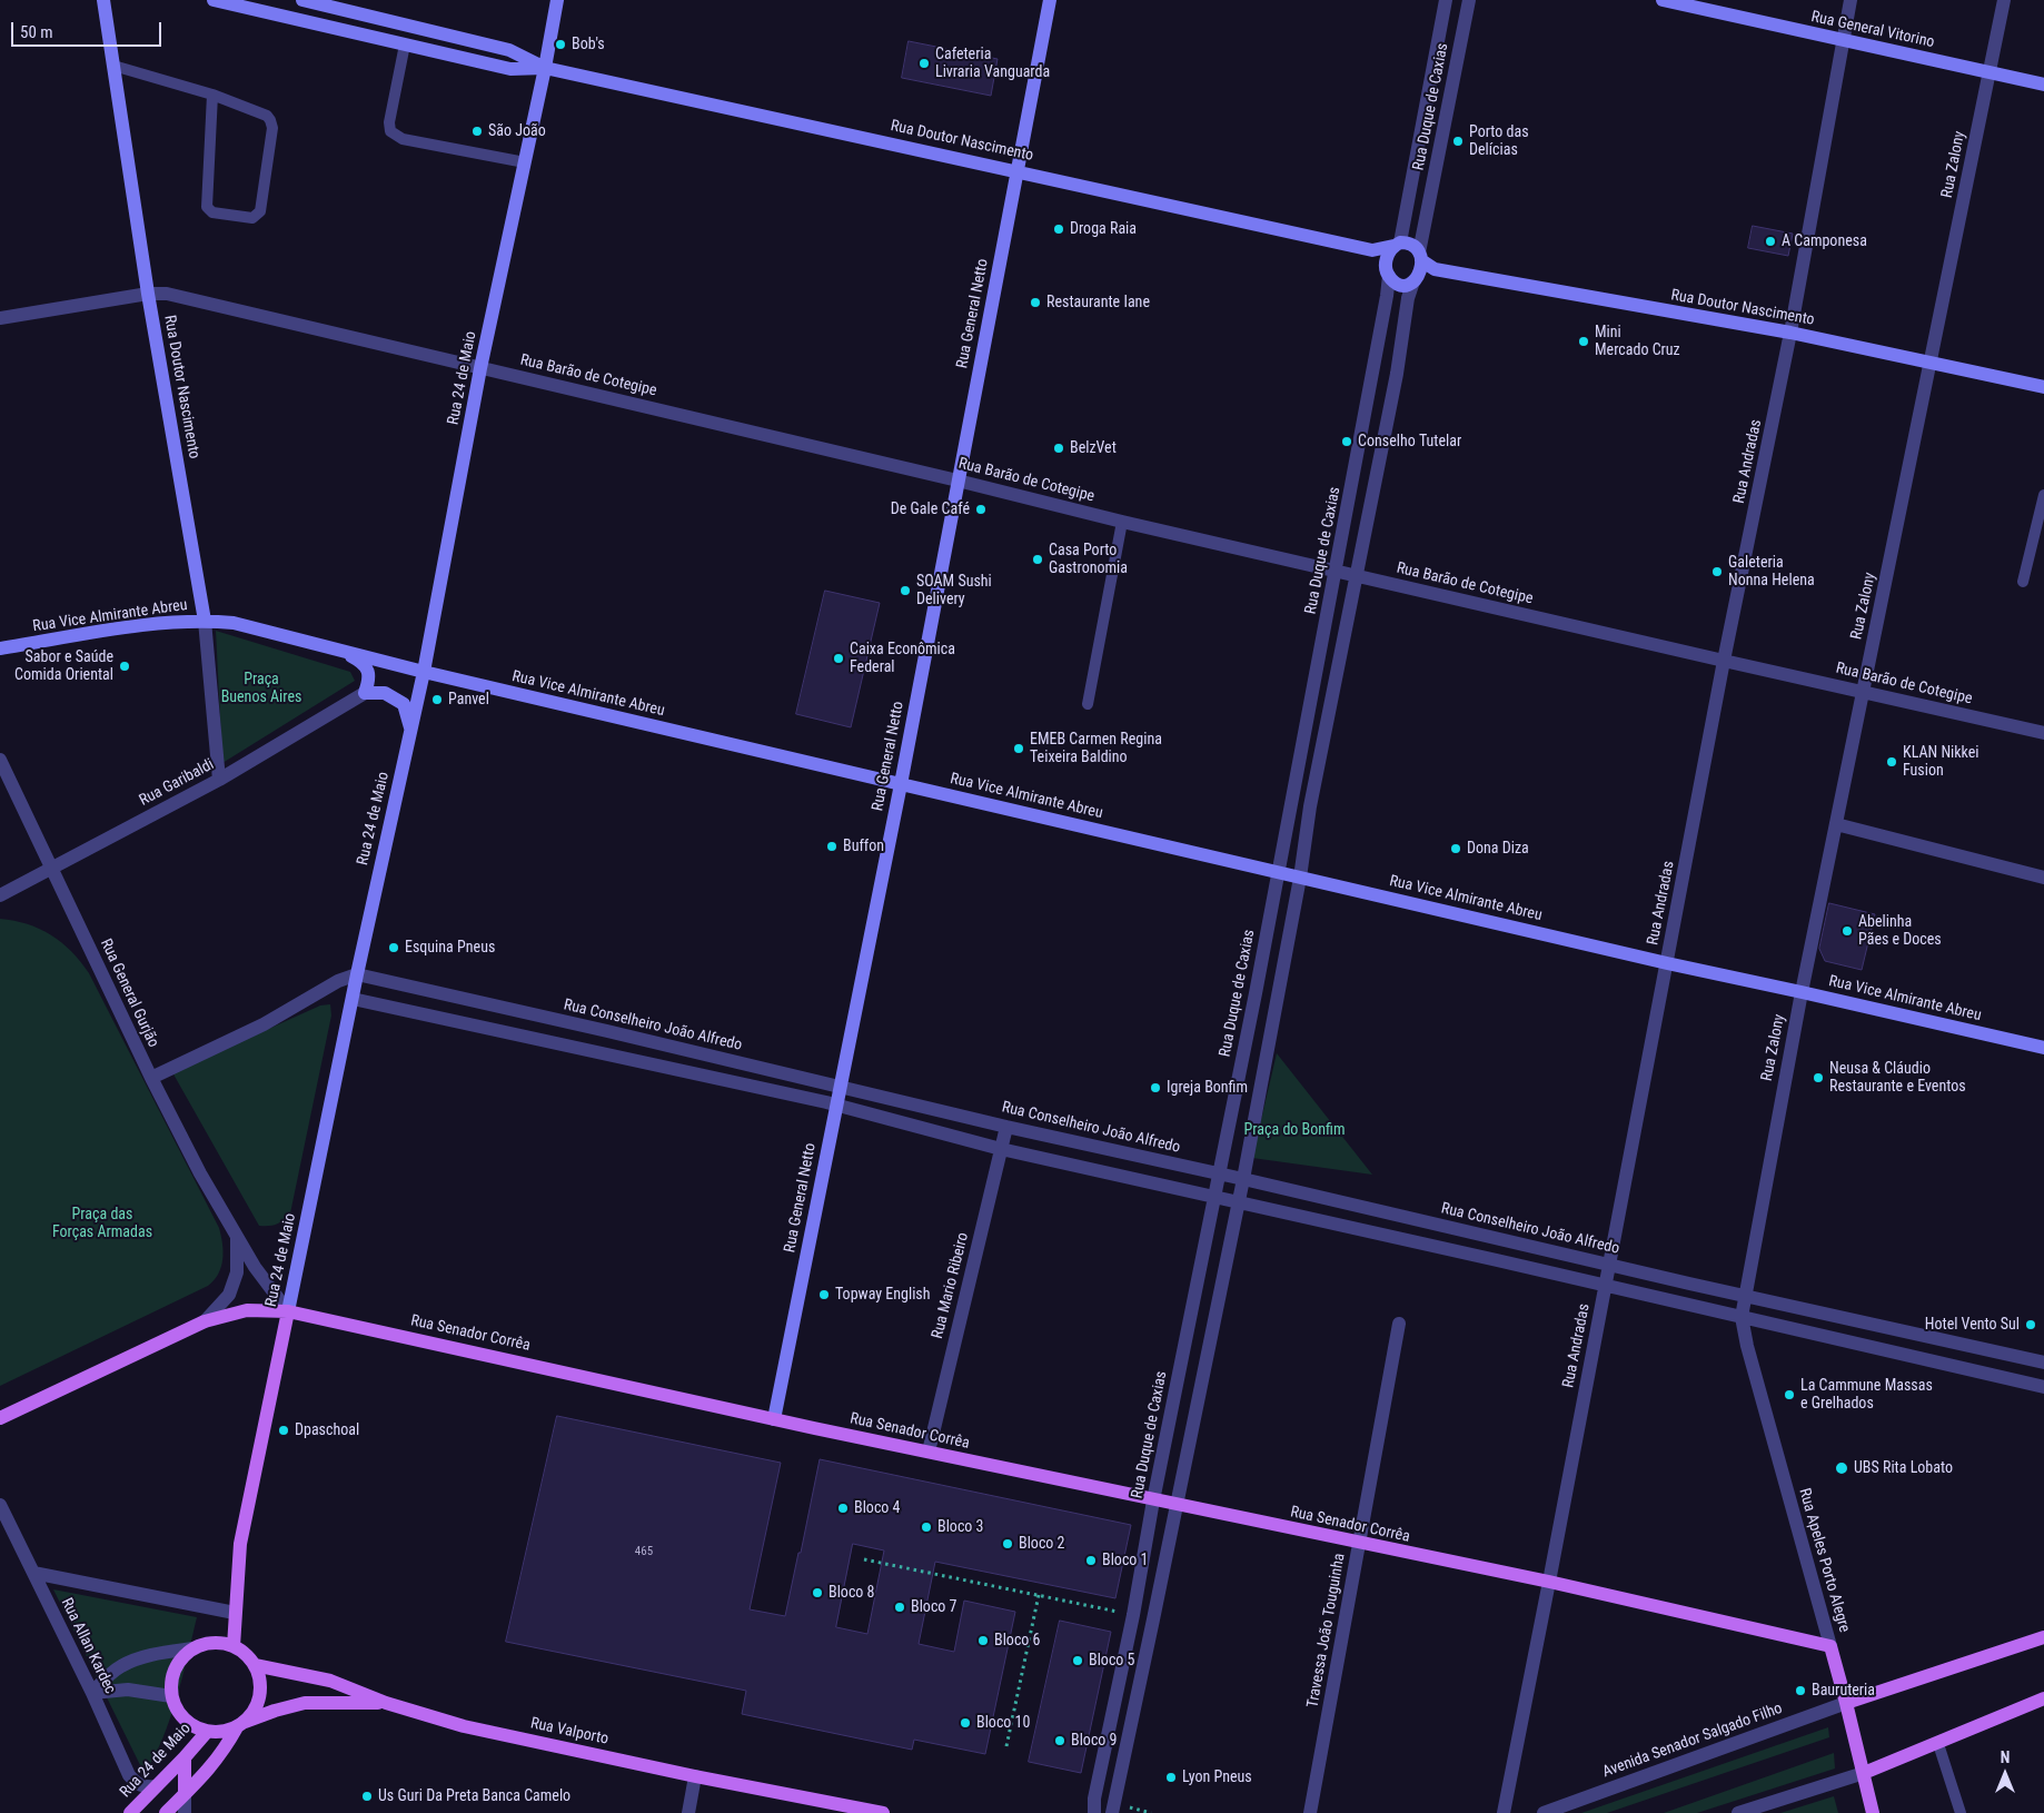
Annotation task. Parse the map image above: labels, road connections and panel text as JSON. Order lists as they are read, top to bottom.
{
  "streets": {
    "main road": [
      "Rua 24 de Maio",
      "Rua Senador Corrêa",
      "Rua Apeles Porto Alegre",
      "Rua Valporto",
      "Avenida Senador Salgado Filho"
    ],
    "street": [
      "Rua General Vitorino",
      "Rua Duque de Caxias",
      "Rua Doutor Nascimento",
      "Rua Zalony",
      "Rua General Netto",
      "Rua Barão de Cotegipe",
      "Rua Andradas",
      "Rua Vice Almirante Abreu",
      "Rua Garibaldi",
      "Rua General Gurjão",
      "Rua Conselheiro João Alfredo",
      "Rua Mario Ribeiro",
      "Travessa João Touguinha",
      "Rua Allan Kardec"
    ]
  },
  "crossings": [
    ["Rua General Vitorino", "Rua Zalony"],
    ["Rua General Vitorino", "Rua Andradas"],
    ["Rua Duque de Caxias", "Rua Doutor Nascimento"],
    ["Rua Duque de Caxias", "Rua Barão de Cotegipe"],
    ["Rua Duque de Caxias", "Rua Vice Almirante Abreu"],
    ["Rua Duque de Caxias", "Rua Conselheiro João Alfredo"],
    ["Rua Duque de Caxias", "Rua Senador Corrêa"],
    ["Rua Doutor Nascimento", "Rua Zalony"],
    ["Rua Doutor Nascimento", "Rua General Netto"],
    ["Rua Doutor Nascimento", "Rua Barão de Cotegipe"],
    ["Rua Doutor Nascimento", "Rua 24 de Maio"],
    ["Rua Doutor Nascimento", "Rua Andradas"],
    ["Rua Doutor Nascimento", "Rua Vice Almirante Abreu"],
    ["Rua Doutor Nascimento", "Rua Garibaldi"],
    ["Rua Zalony", "Rua Barão de Cotegipe"],
    ["Rua Zalony", "Rua Vice Almirante Abreu"],
    ["Rua Zalony", "Rua Conselheiro João Alfredo"],
    ["Rua Zalony", "Rua Apeles Porto Alegre"],
    ["Rua General Netto", "Rua Barão de Cotegipe"],
    ["Rua General Netto", "Rua Vice Almirante Abreu"],
    ["Rua General Netto", "Rua Conselheiro João Alfredo"],
    ["Rua General Netto", "Rua Senador Corrêa"],
    ["Rua Barão de Cotegipe", "Rua 24 de Maio"],
    ["Rua Barão de Cotegipe", "Rua Andradas"],
    ["Rua 24 de Maio", "Rua Vice Almirante Abreu"],
    ["Rua 24 de Maio", "Rua General Gurjão"],
    ["Rua 24 de Maio", "Rua Conselheiro João Alfredo"],
    ["Rua 24 de Maio", "Rua Senador Corrêa"],
    ["Rua 24 de Maio", "Rua Allan Kardec"],
    ["Rua 24 de Maio", "Rua Valporto"],
    ["Rua Andradas", "Rua Vice Almirante Abreu"],
    ["Rua Andradas", "Rua Conselheiro João Alfredo"],
    ["Rua Andradas", "Rua Senador Corrêa"],
    ["Rua Garibaldi", "Rua General Gurjão"],
    ["Rua General Gurjão", "Rua Senador Corrêa"],
    ["Rua Conselheiro João Alfredo", "Rua Mario Ribeiro"],
    ["Rua Mario Ribeiro", "Rua Senador Corrêa"],
    ["Rua Senador Corrêa", "Rua Apeles Porto Alegre"],
    ["Rua Senador Corrêa", "Travessa João Touguinha"],
    ["Rua Apeles Porto Alegre", "Avenida Senador Salgado Filho"]
  ],
  "parks": ["Praça Buenos Aires", "Praça do Bonfim", "Praça das Forças Armadas"],
  "places": [
    "Bob's",
    "Cafeteria Livraria Vanguarda",
    "São João",
    "Porto das Delícias",
    "Droga Raia",
    "A Camponesa",
    "Restaurante Iane",
    "Mini Mercado Cruz",
    "Conselho Tutelar",
    "BelzVet",
    "De Gale Café",
    "Casa Porto Gastronomia",
    "Galeteria Nonna Helena",
    "SOAM Sushi Delivery",
    "Caixa Econômica Federal",
    "Sabor e Saúde Comida Oriental",
    "Panvel",
    "EMEB Carmen Regina Teixeira Baldino",
    "KLAN Nikkei Fusion",
    "Buffon",
    "Dona Diza",
    "Abelinha Pães e Doces",
    "Esquina Pneus",
    "Neusa & Cláudio Restaurante e Eventos",
    "Igreja Bonfim",
    "Topway English",
    "Hotel Vento Sul",
    "La Cammune Massas e Grelhados",
    "Dpaschoal",
    "UBS Rita Lobato",
    "Bloco 4",
    "Bloco 3",
    "Bloco 2",
    "Bloco 1",
    "Bloco 8",
    "Bloco 7",
    "Bloco 6",
    "Bloco 5",
    "Bauruteria",
    "Bloco 10",
    "Bloco 9",
    "Lyon Pneus",
    "Us Guri Da Preta Banca Camelo"
  ],
  "house_numbers": ["465"],
  "scale_bar": "50 m",
  "north": "top"
}
